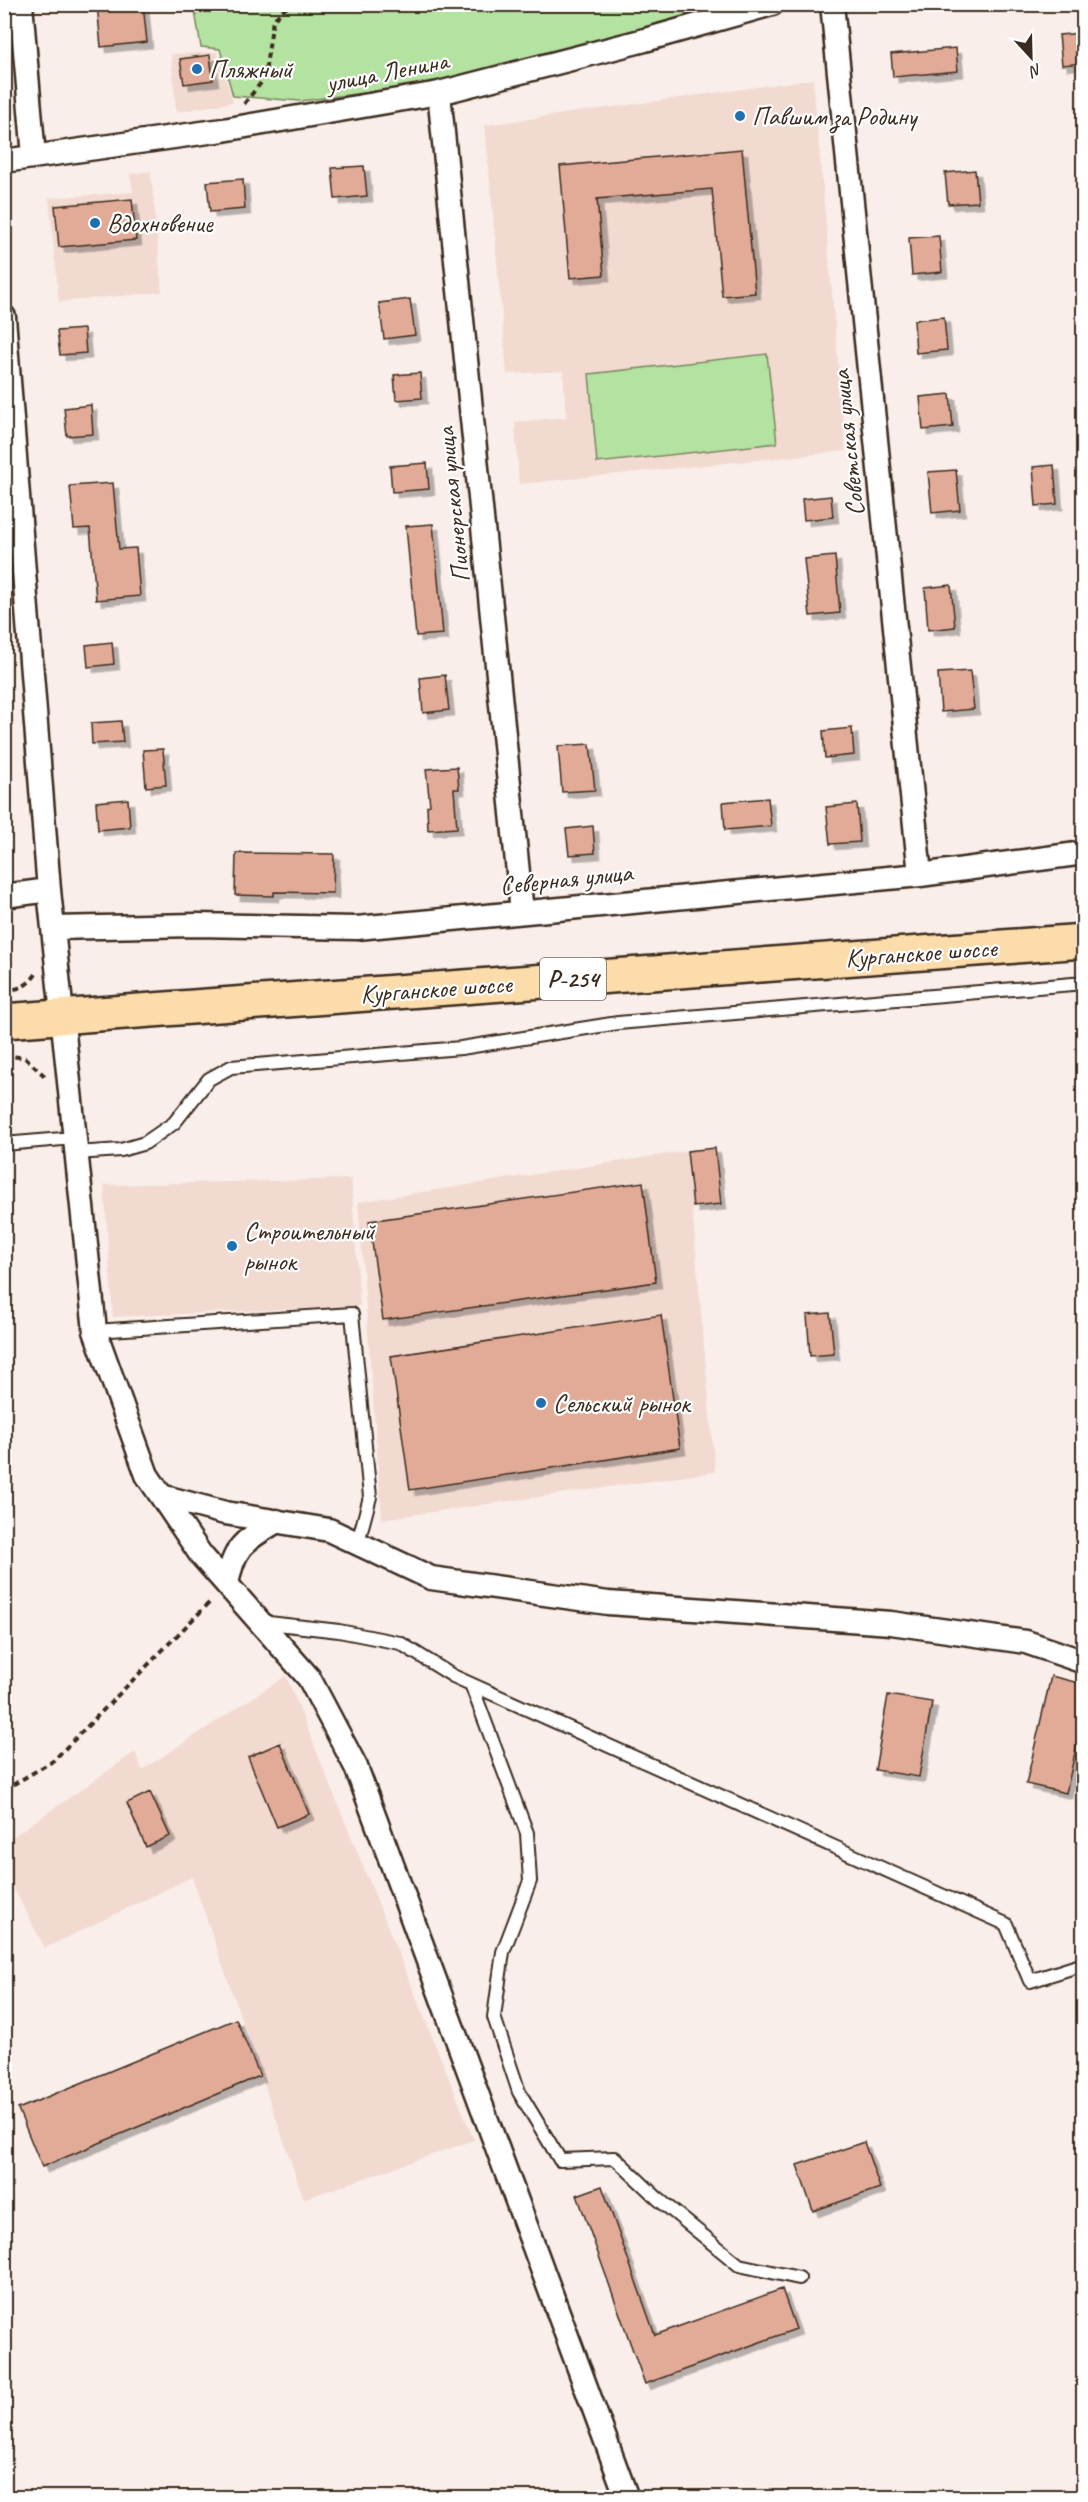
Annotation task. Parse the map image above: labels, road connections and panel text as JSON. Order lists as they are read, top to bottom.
{
  "streets": {
    "main road": ["Курганское шоссе", "Р-254"],
    "street": [
      "улица Ленина",
      "Советская улица",
      "Пионерская улица",
      "Северная улица"
    ]
  },
  "crossings": [
    ["улица Ленина", "Пионерская улица"],
    ["Советская улица", "Северная улица"],
    ["Пионерская улица", "Северная улица"]
  ],
  "places": [
    "Пляжный",
    "Павшим за Родину",
    "Вдохновение",
    "Строительный рынок",
    "Сельский рынок"
  ],
  "north": "bottom"
}
